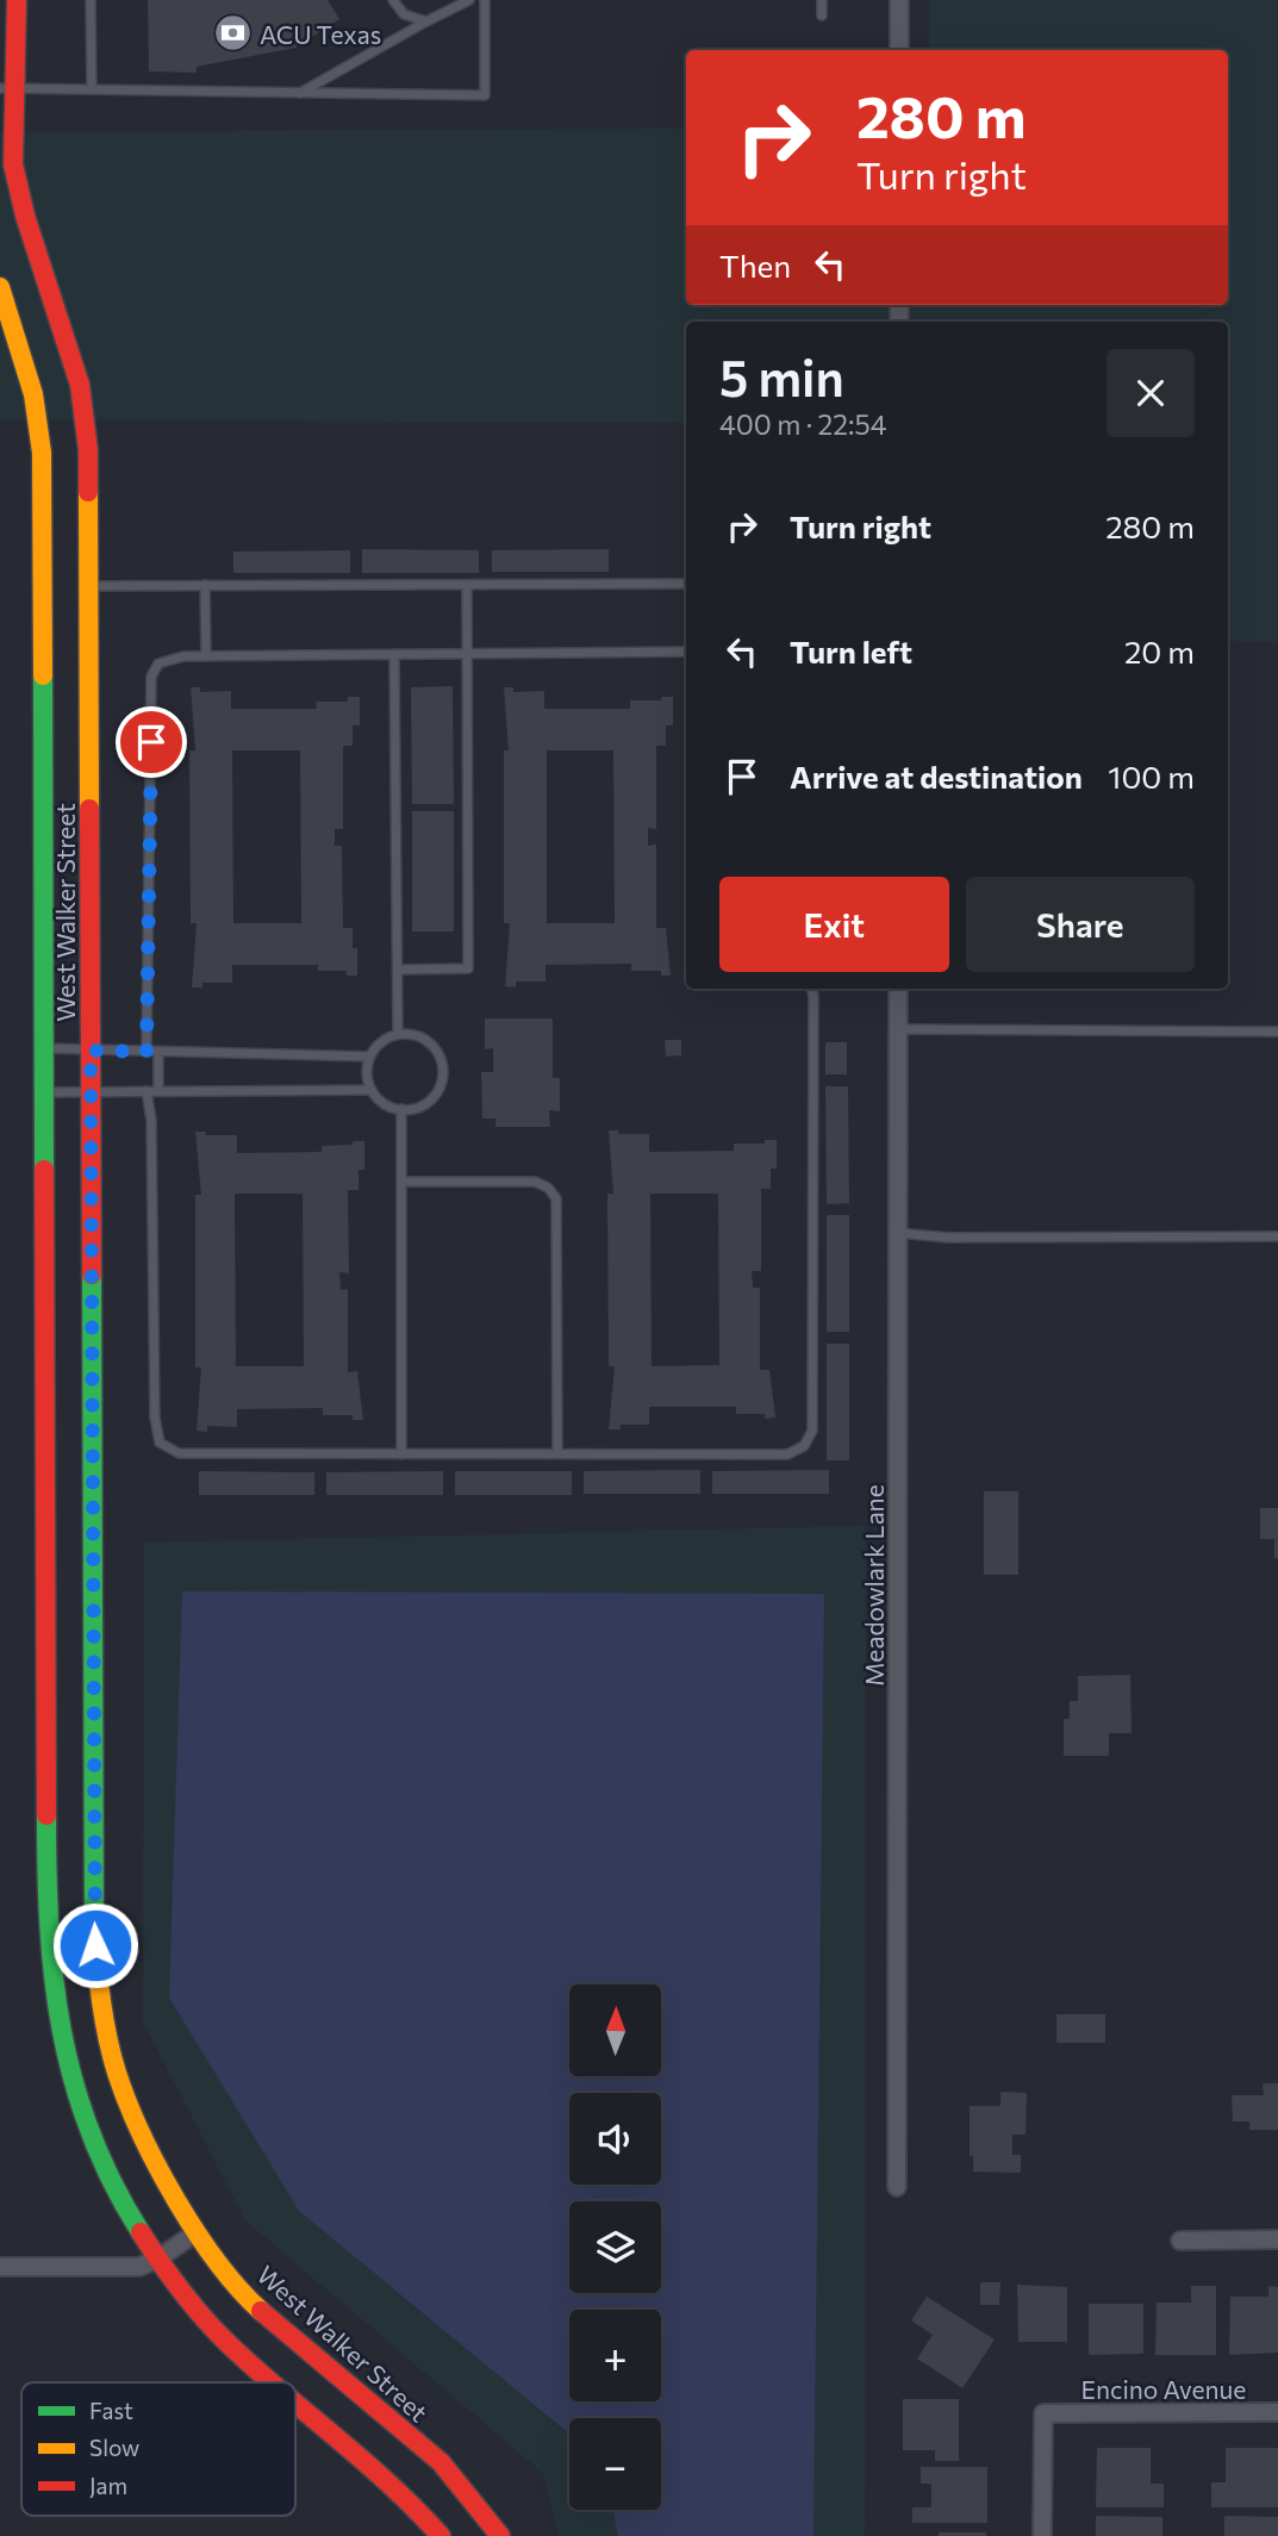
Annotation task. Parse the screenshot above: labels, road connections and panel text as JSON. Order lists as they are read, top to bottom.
{
  "streets": {
    "street": ["West Walker Street", "Meadowlark Lane", "Encino Avenue"]
  },
  "places": {
    "bank": ["ACU Texas"]
  },
  "legend": ["Fast", "Slow", "Jam"],
  "north": "top",
  "page": {
    "turn": ["280 m", "Turn right"],
    "then": "Then",
    "heading": ["5 min", "400 m · 22:54"],
    "list": [
      {
        "name": "Turn right",
        "value": "280 m"
      },
      {
        "name": "Turn left",
        "value": "20 m"
      },
      {
        "name": "Arrive at destination",
        "value": "100 m"
      }
    ],
    "buttons": ["Exit", "Share"],
    "map_buttons": ["+", "−"]
  }
}
